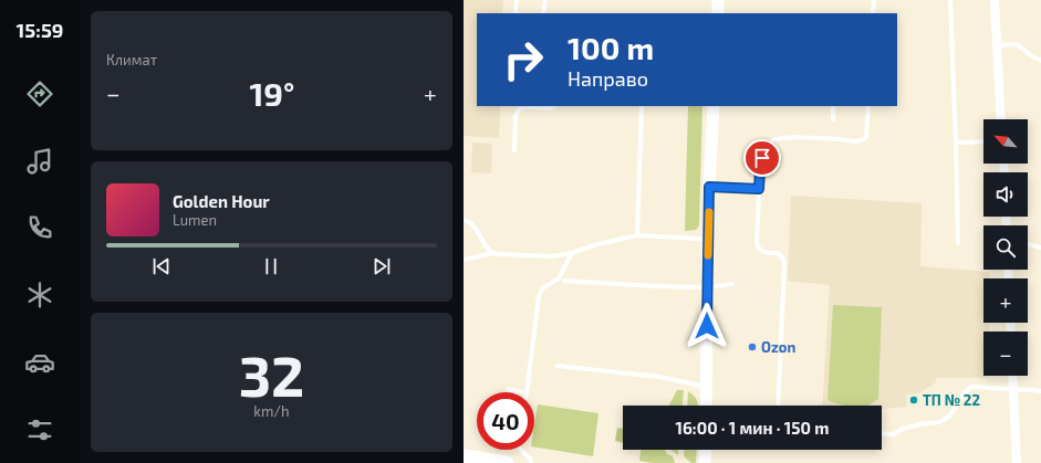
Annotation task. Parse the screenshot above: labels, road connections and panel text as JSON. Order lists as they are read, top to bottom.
{
  "places": ["Ozon", "ТП № 22"],
  "north": "top left",
  "page": {
    "tabs": "15:59",
    "tile": [
      "Климат",
      ["32", "km/h"]
    ],
    "turn": ["100 m", "Направо"],
    "heat": ["−", "19°", "+"],
    "map_buttons": ["+", "−"],
    "song": ["Golden Hour", "Lumen"],
    "limit": "40",
    "trip": "16:00 · 1 мин · 150 m"
  }
}
